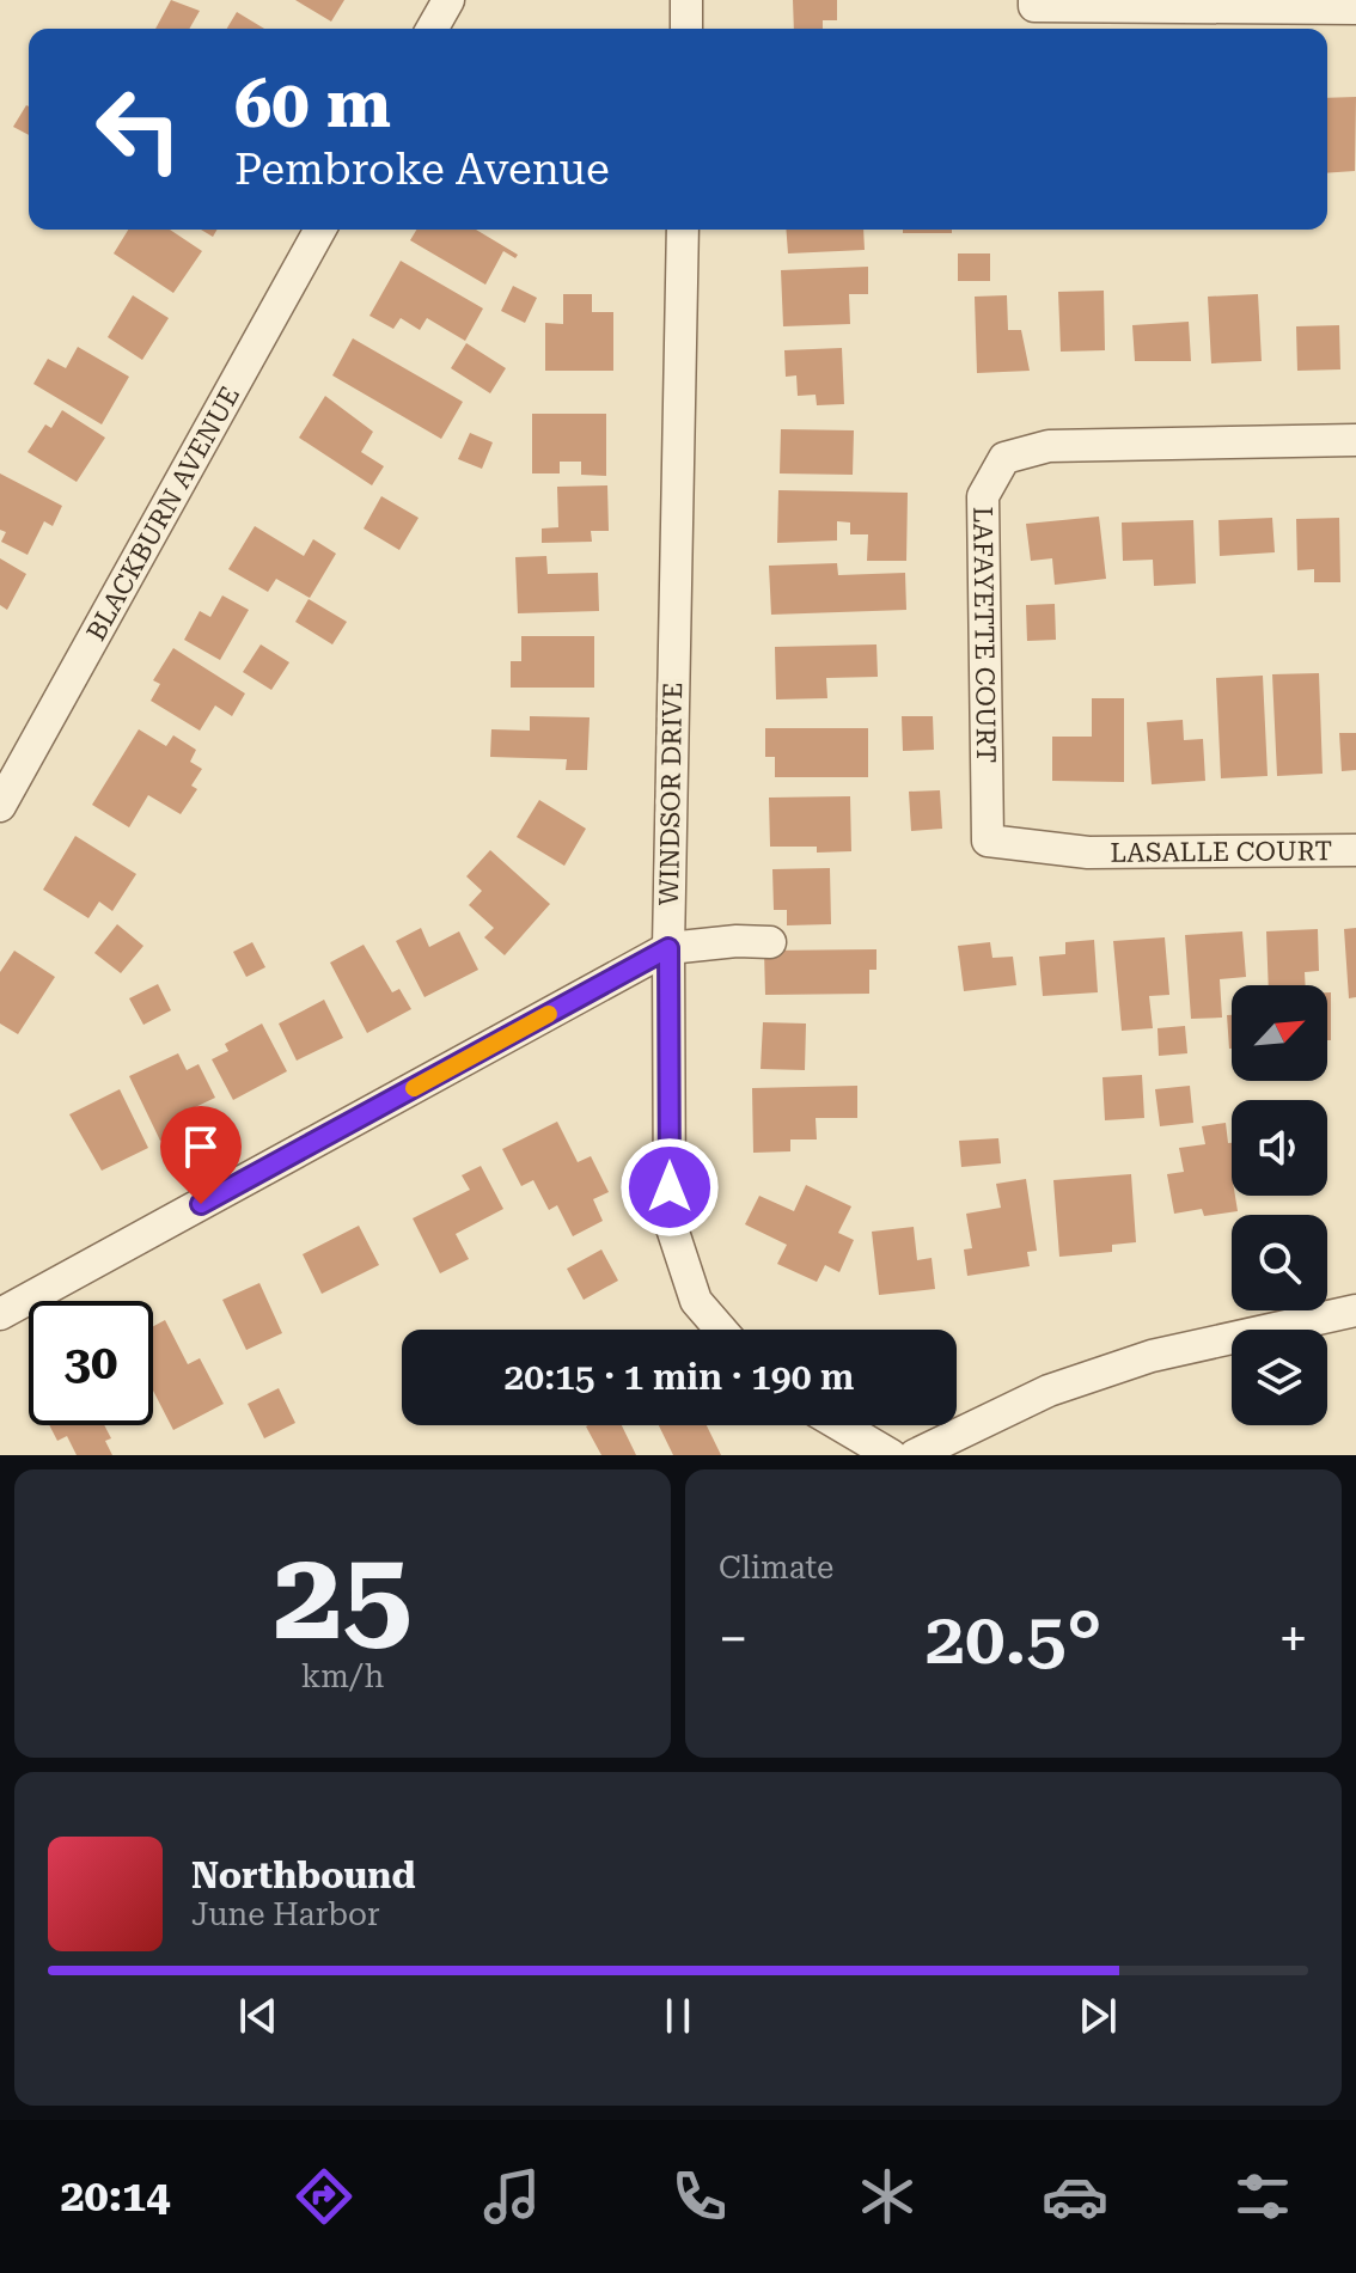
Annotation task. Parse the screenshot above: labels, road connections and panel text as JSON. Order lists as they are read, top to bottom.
{
  "streets": {
    "street": [
      "BLACKBURN AVENUE",
      "LAFAYETTE COURT",
      "WINDSOR DRIVE",
      "LASALLE COURT"
    ]
  },
  "crossings": [
    ["LAFAYETTE COURT", "LASALLE COURT"]
  ],
  "north": "top right",
  "page": {
    "turn": ["60 m", "Pembroke Avenue"],
    "limit": "30",
    "trip": "20:15 · 1 min · 190 m",
    "tile": [
      ["25", "km/h"],
      "Climate"
    ],
    "heat": ["−", "20.5°", "+"],
    "song": ["Northbound", "June Harbor"],
    "tabs": "20:14"
  }
}
